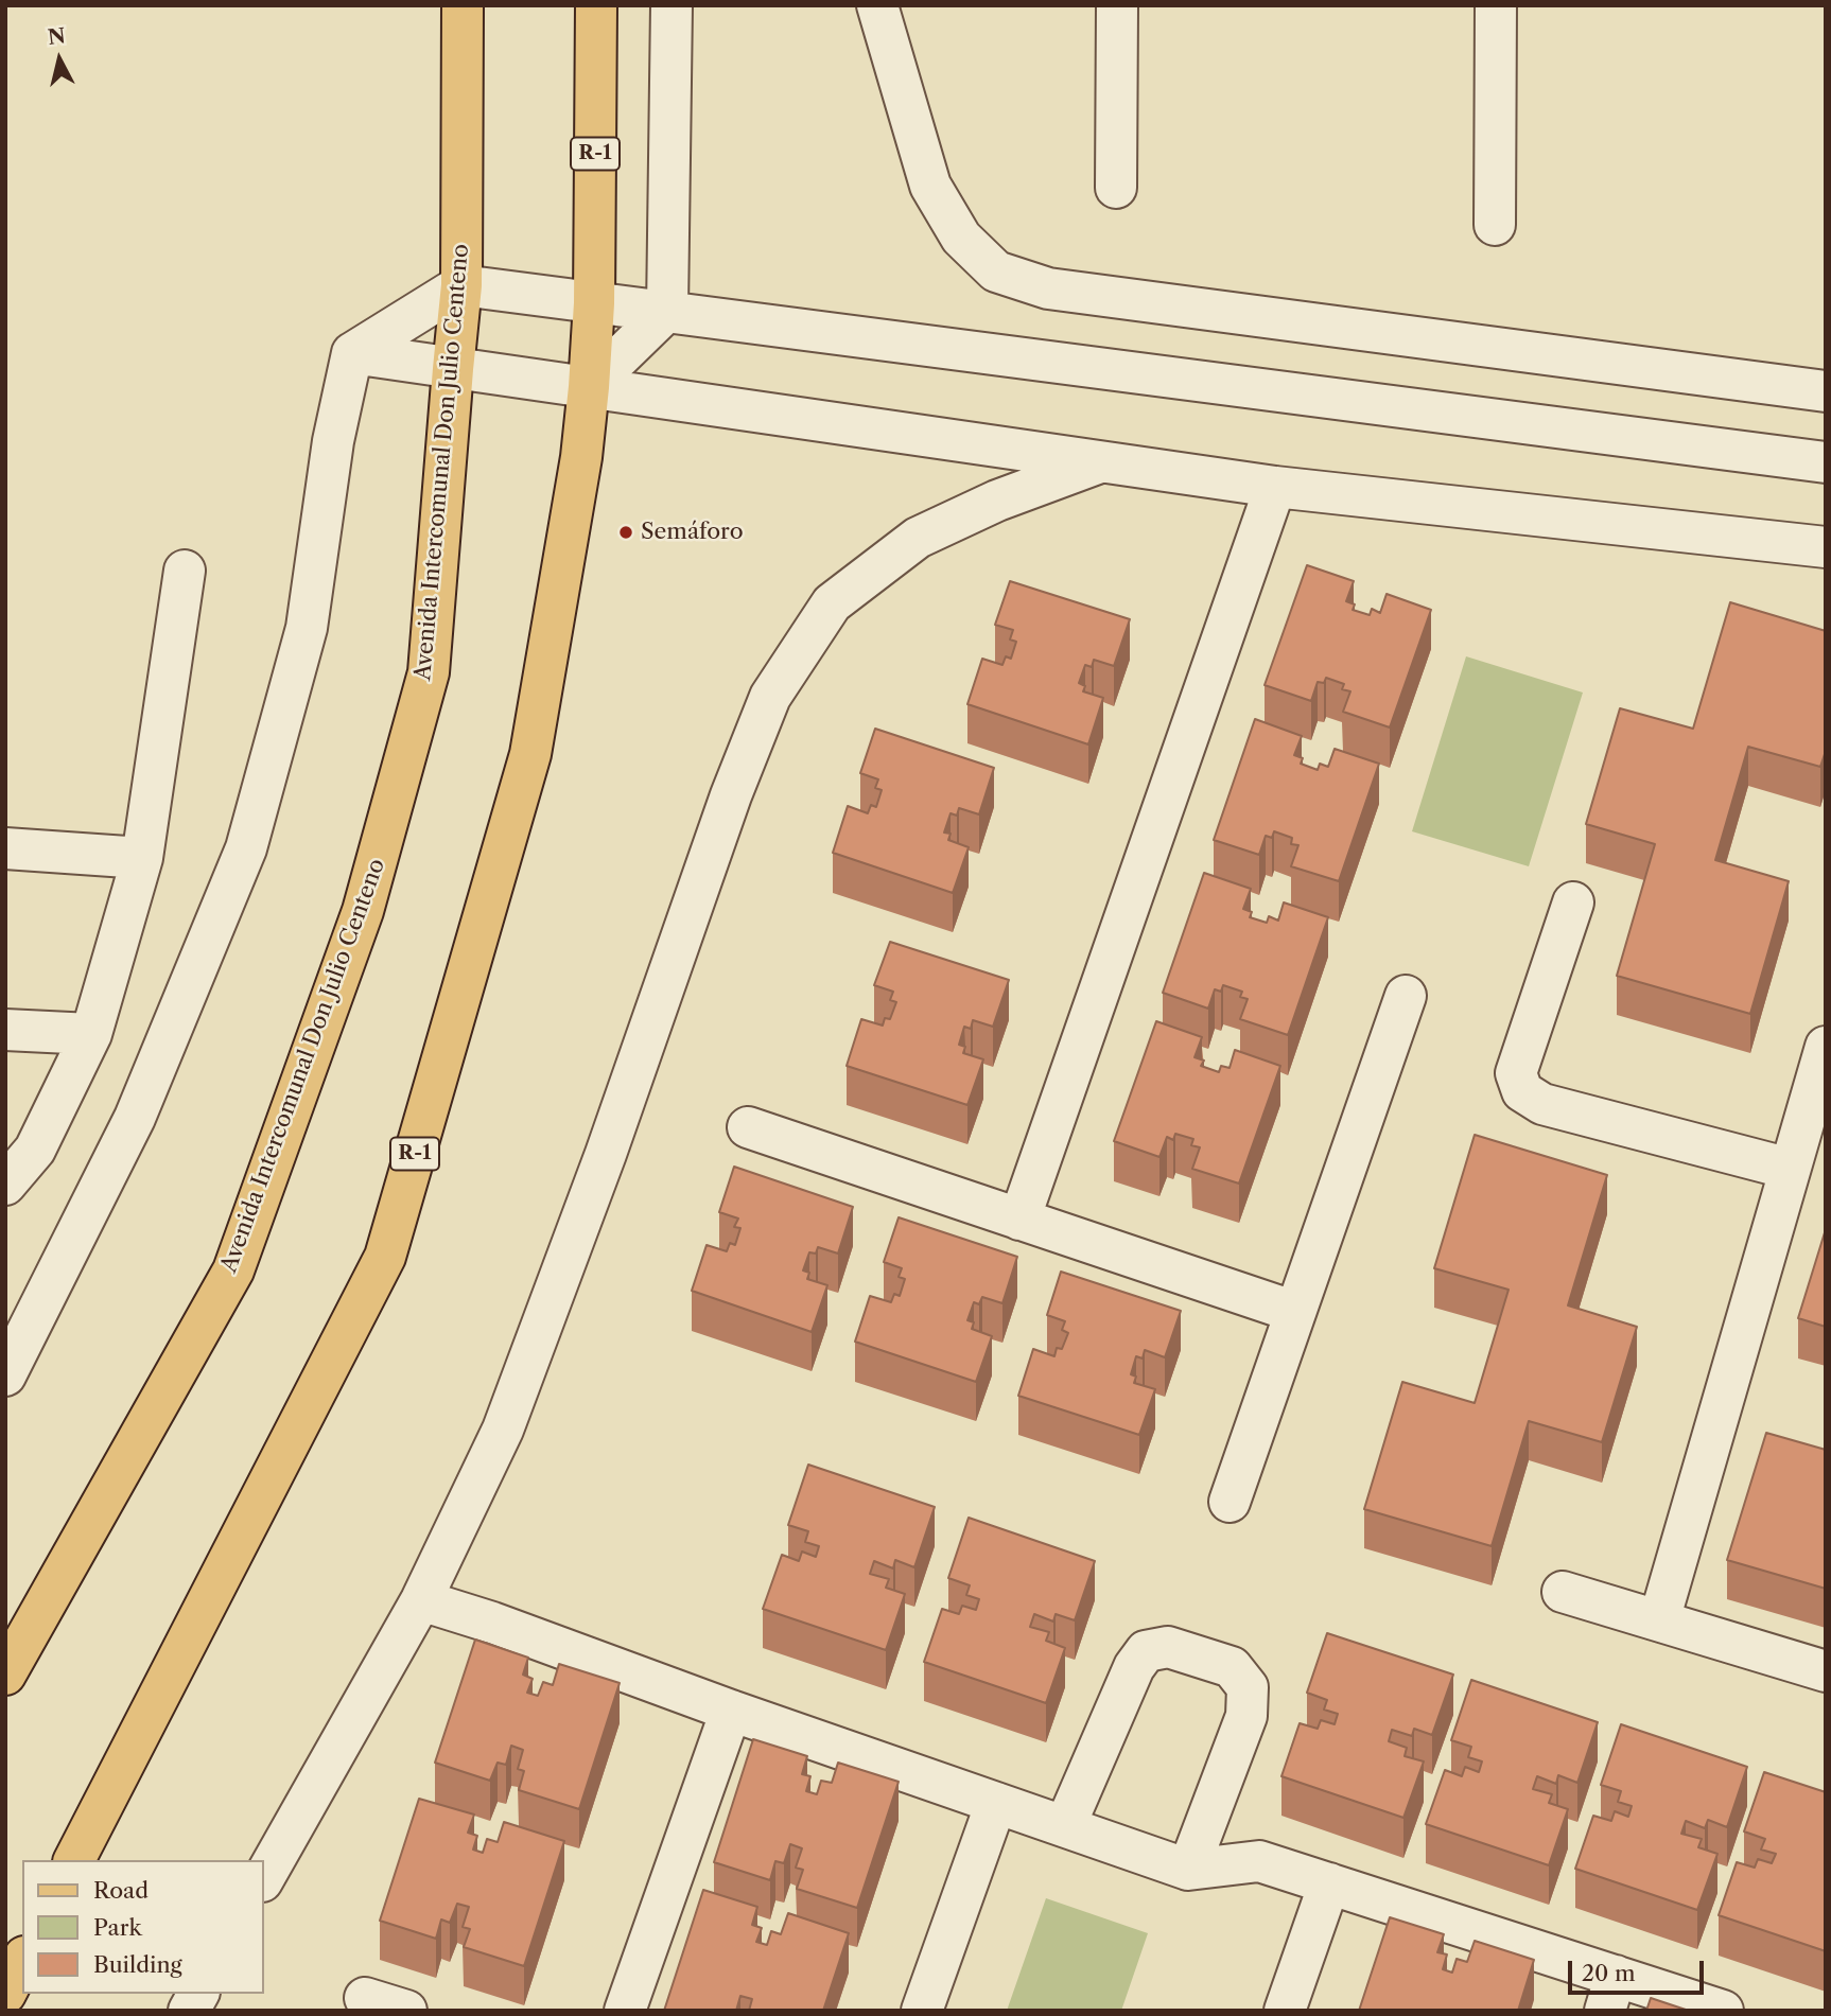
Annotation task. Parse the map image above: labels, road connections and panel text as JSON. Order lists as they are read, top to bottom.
{
  "streets": {
    "main road": ["R-1", "Avenida Intercomunal Don Julio Centeno"]
  },
  "places": ["Semáforo"],
  "legend": ["Road", "Park", "Building"],
  "scale_bar": "20 m",
  "north": "top"
}
